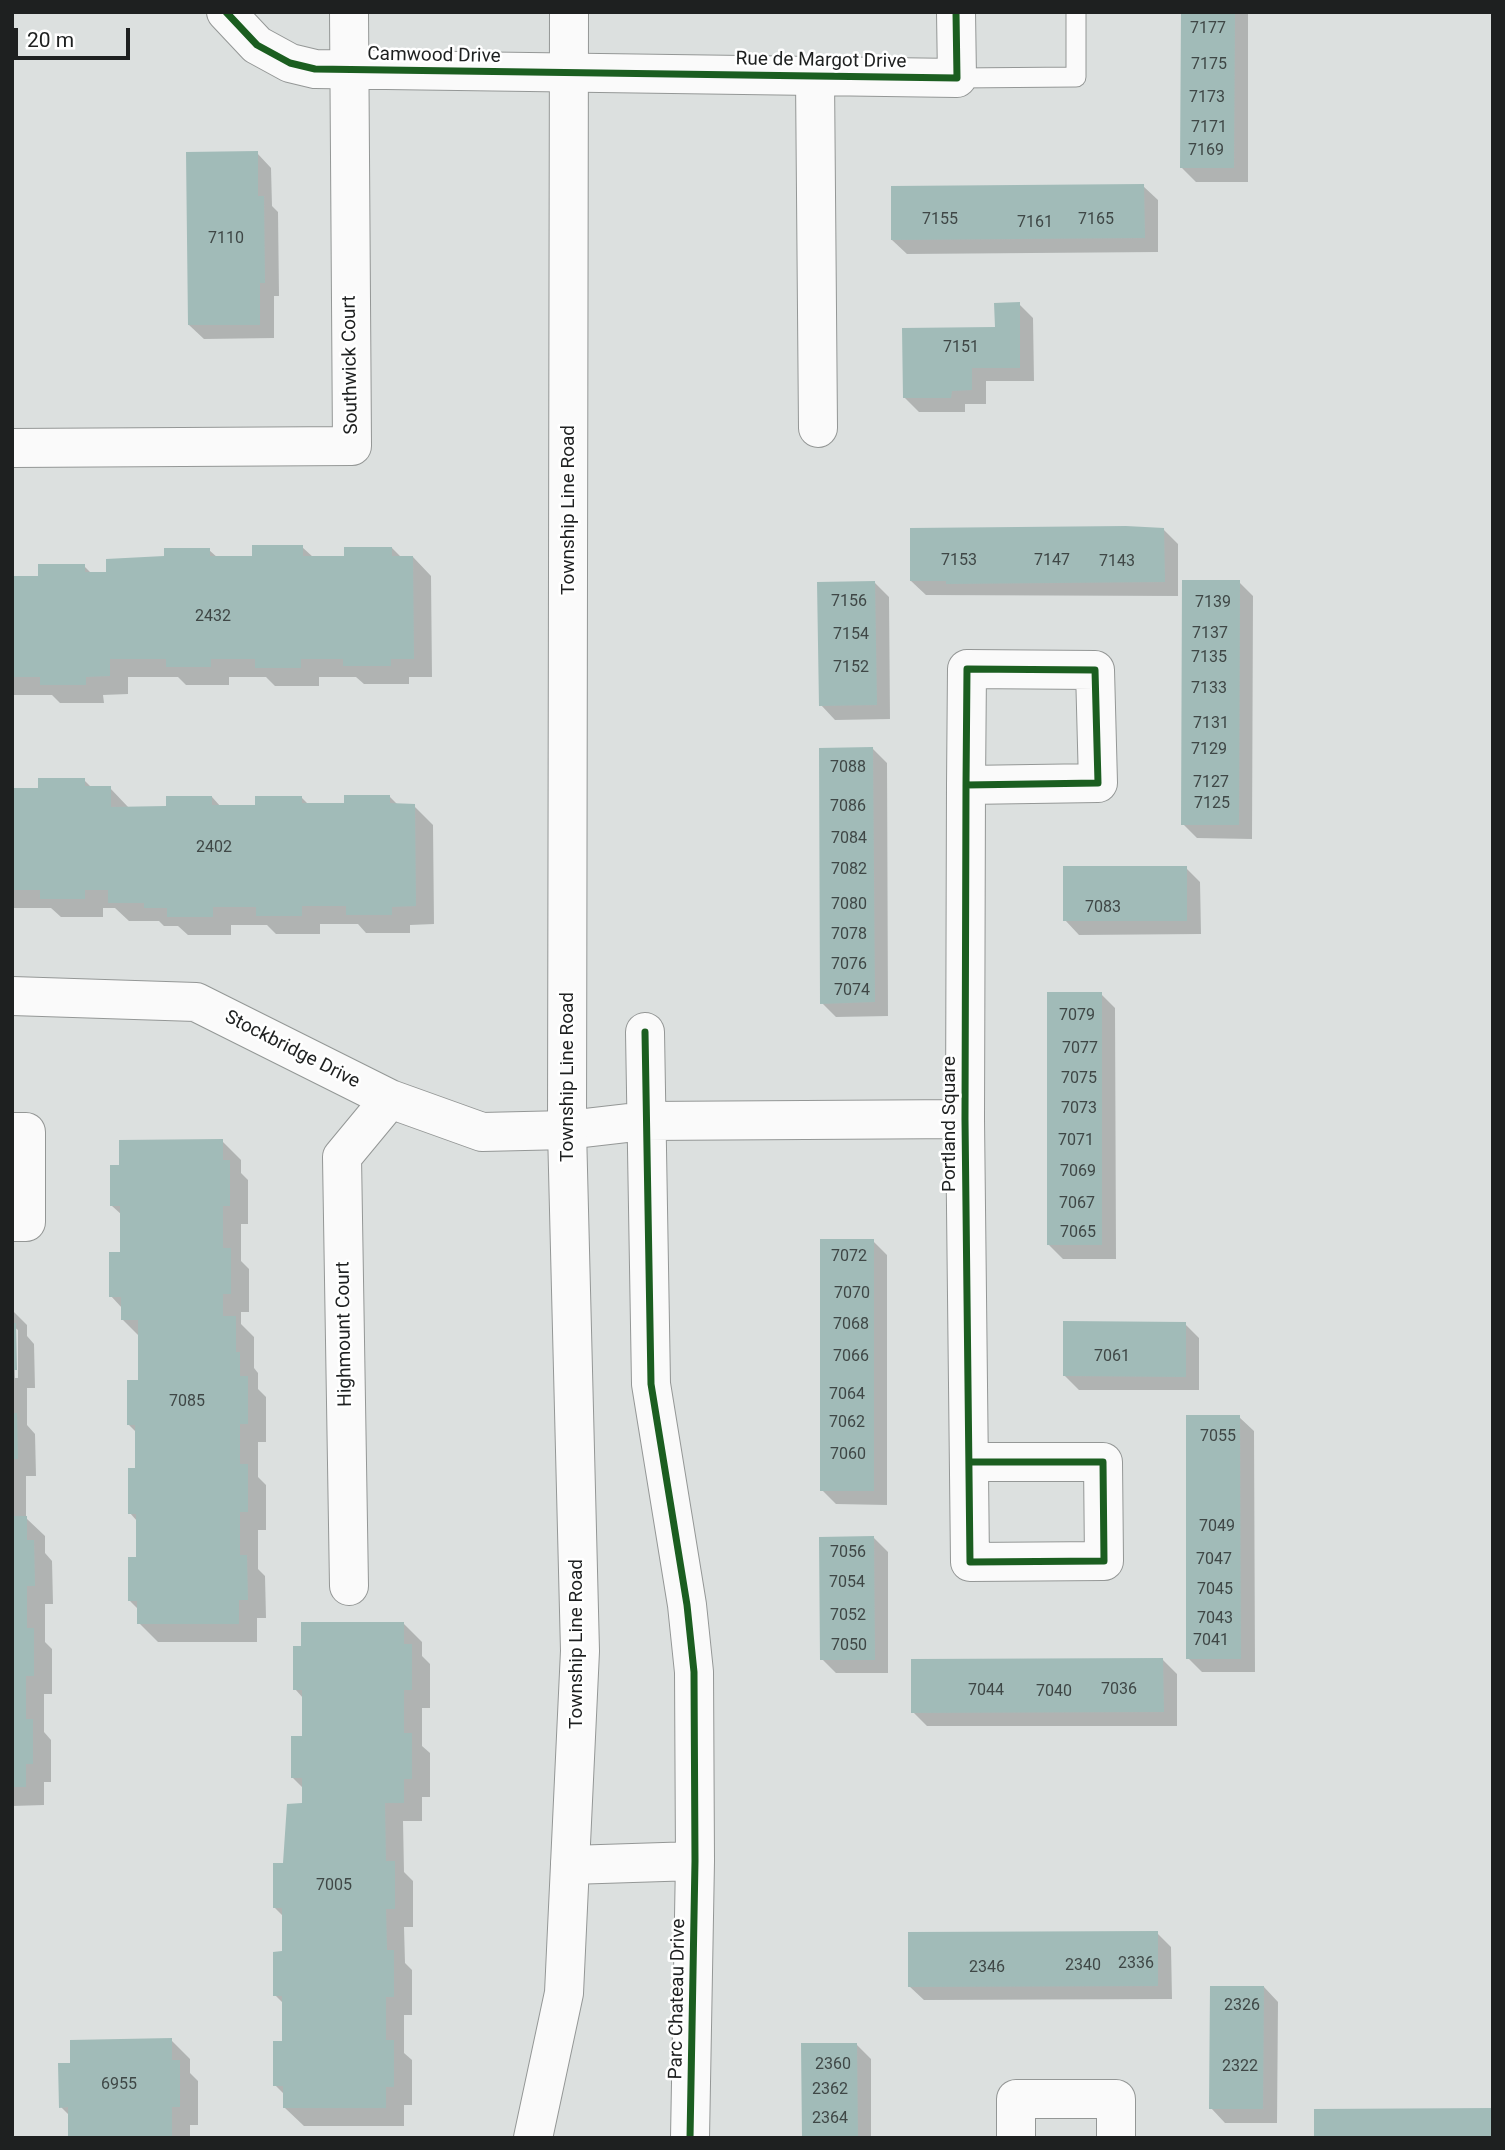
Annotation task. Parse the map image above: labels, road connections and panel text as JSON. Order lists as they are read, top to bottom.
{
  "streets": {
    "street": [
      "Camwood Drive",
      "Rue de Margot Drive",
      "Southwick Court",
      "Township Line Road",
      "Stockbridge Drive",
      "Portland Square",
      "Highmount Court",
      "Parc Chateau Drive"
    ]
  },
  "crossings": [
    ["Camwood Drive", "Rue de Margot Drive"],
    ["Camwood Drive", "Southwick Court"],
    ["Camwood Drive", "Township Line Road"],
    ["Township Line Road", "Stockbridge Drive"],
    ["Township Line Road", "Portland Square"],
    ["Stockbridge Drive", "Portland Square"],
    ["Stockbridge Drive", "Highmount Court"],
    ["Portland Square", "Parc Chateau Drive"]
  ],
  "house_numbers": [
    "7177",
    "7175",
    "7173",
    "7171",
    "7169",
    "7155",
    "7165",
    "7161",
    "7110",
    "7151",
    "7153",
    "7147",
    "7143",
    "7156",
    "7139",
    "2432",
    "7137",
    "7154",
    "7135",
    "7152",
    "7133",
    "7131",
    "7129",
    "7088",
    "7127",
    "7125",
    "7086",
    "7084",
    "2402",
    "7082",
    "7080",
    "7083",
    "7078",
    "7076",
    "7074",
    "7079",
    "7077",
    "7075",
    "7073",
    "7071",
    "7069",
    "7067",
    "7065",
    "7072",
    "7070",
    "7068",
    "7066",
    "7061",
    "7064",
    "7085",
    "7062",
    "7055",
    "7060",
    "7049",
    "7056",
    "7047",
    "7054",
    "7045",
    "7052",
    "7043",
    "7041",
    "7050",
    "7036",
    "7044",
    "7040",
    "7005",
    "2336",
    "2340",
    "2346",
    "2326",
    "2360",
    "2322",
    "6955",
    "2362",
    "2364"
  ],
  "scale_bar": "20 m"
}
